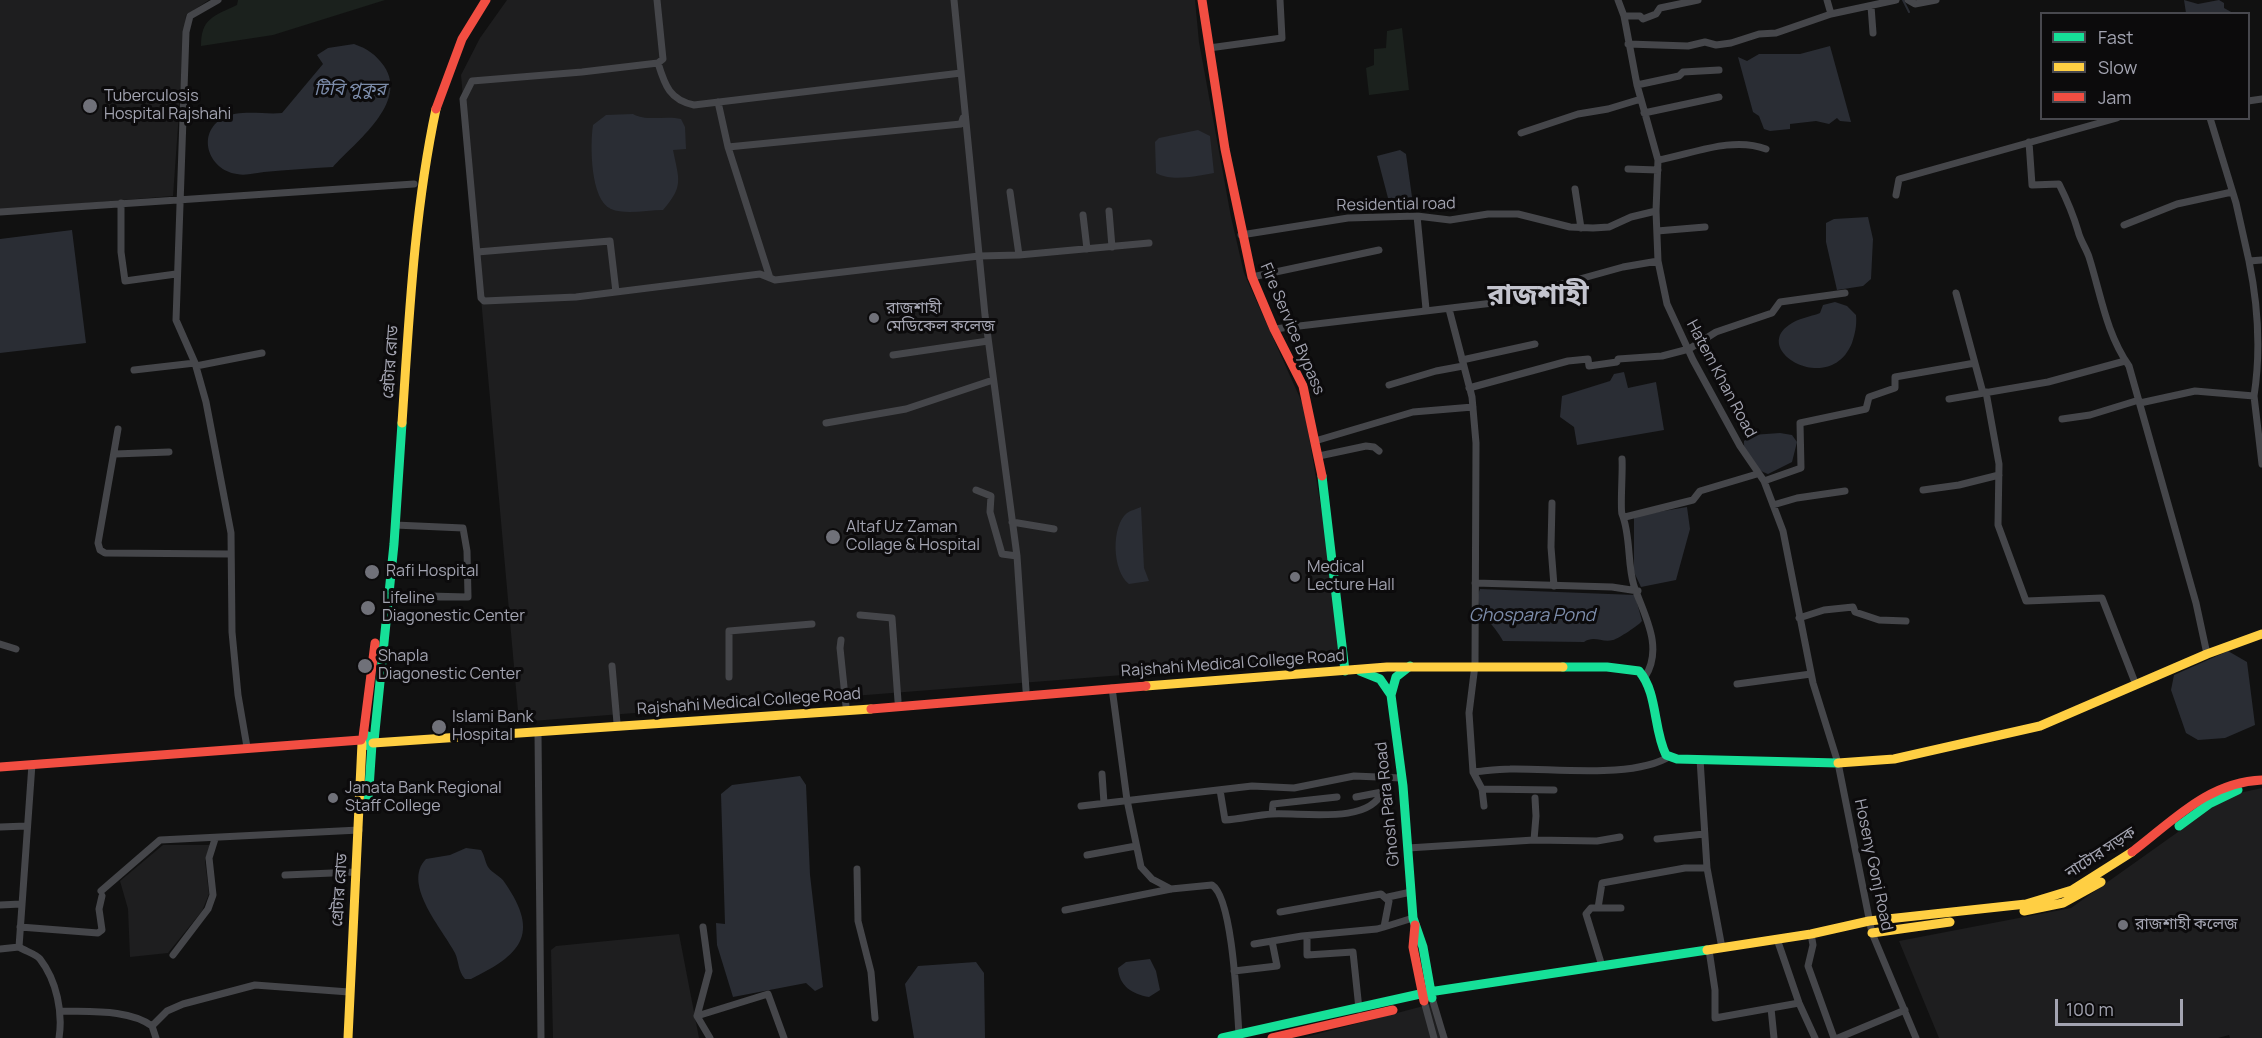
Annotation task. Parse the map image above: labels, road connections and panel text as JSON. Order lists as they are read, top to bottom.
{
  "streets": {
    "main road": [
      "Fire Service Bypass",
      "গ্রেটার রোড",
      "Rajshahi Medical College Road",
      "Ghosh Para Road",
      "নাটোর সড়ক"
    ],
    "street": ["Residential road", "Hatem Khan Road", "Hoseny Gonj Road"]
  },
  "crossings": [
    ["Residential road", "Fire Service Bypass"],
    ["Residential road", "Hatem Khan Road"],
    ["Fire Service Bypass", "Rajshahi Medical College Road"],
    ["Fire Service Bypass", "Ghosh Para Road"],
    ["গ্রেটার রোড", "Rajshahi Medical College Road"],
    ["Hatem Khan Road", "Hoseny Gonj Road"],
    ["Rajshahi Medical College Road", "Ghosh Para Road"],
    ["Ghosh Para Road", "নাটোর সড়ক"],
    ["নাটোর সড়ক", "Hoseny Gonj Road"]
  ],
  "districts": ["রাজশাহী"],
  "water": ["টিবি পুকুর", "Ghospara Pond"],
  "places": [
    "Tuberculosis Hospital Rajshahi",
    "রাজশাহী মেডিকেল কলেজ",
    "Altaf Uz Zaman Collage & Hospital",
    "Rafi Hospital",
    "Medical Lecture Hall",
    "Lifeline Diagonestic Center",
    "Shapla Diagonestic Center",
    "Islami Bank Hospital",
    "Janata Bank Regional Staff College",
    "রাজশাহী কলেজ"
  ],
  "legend": ["Fast", "Slow", "Jam"],
  "scale_bar": "100 m"
}
